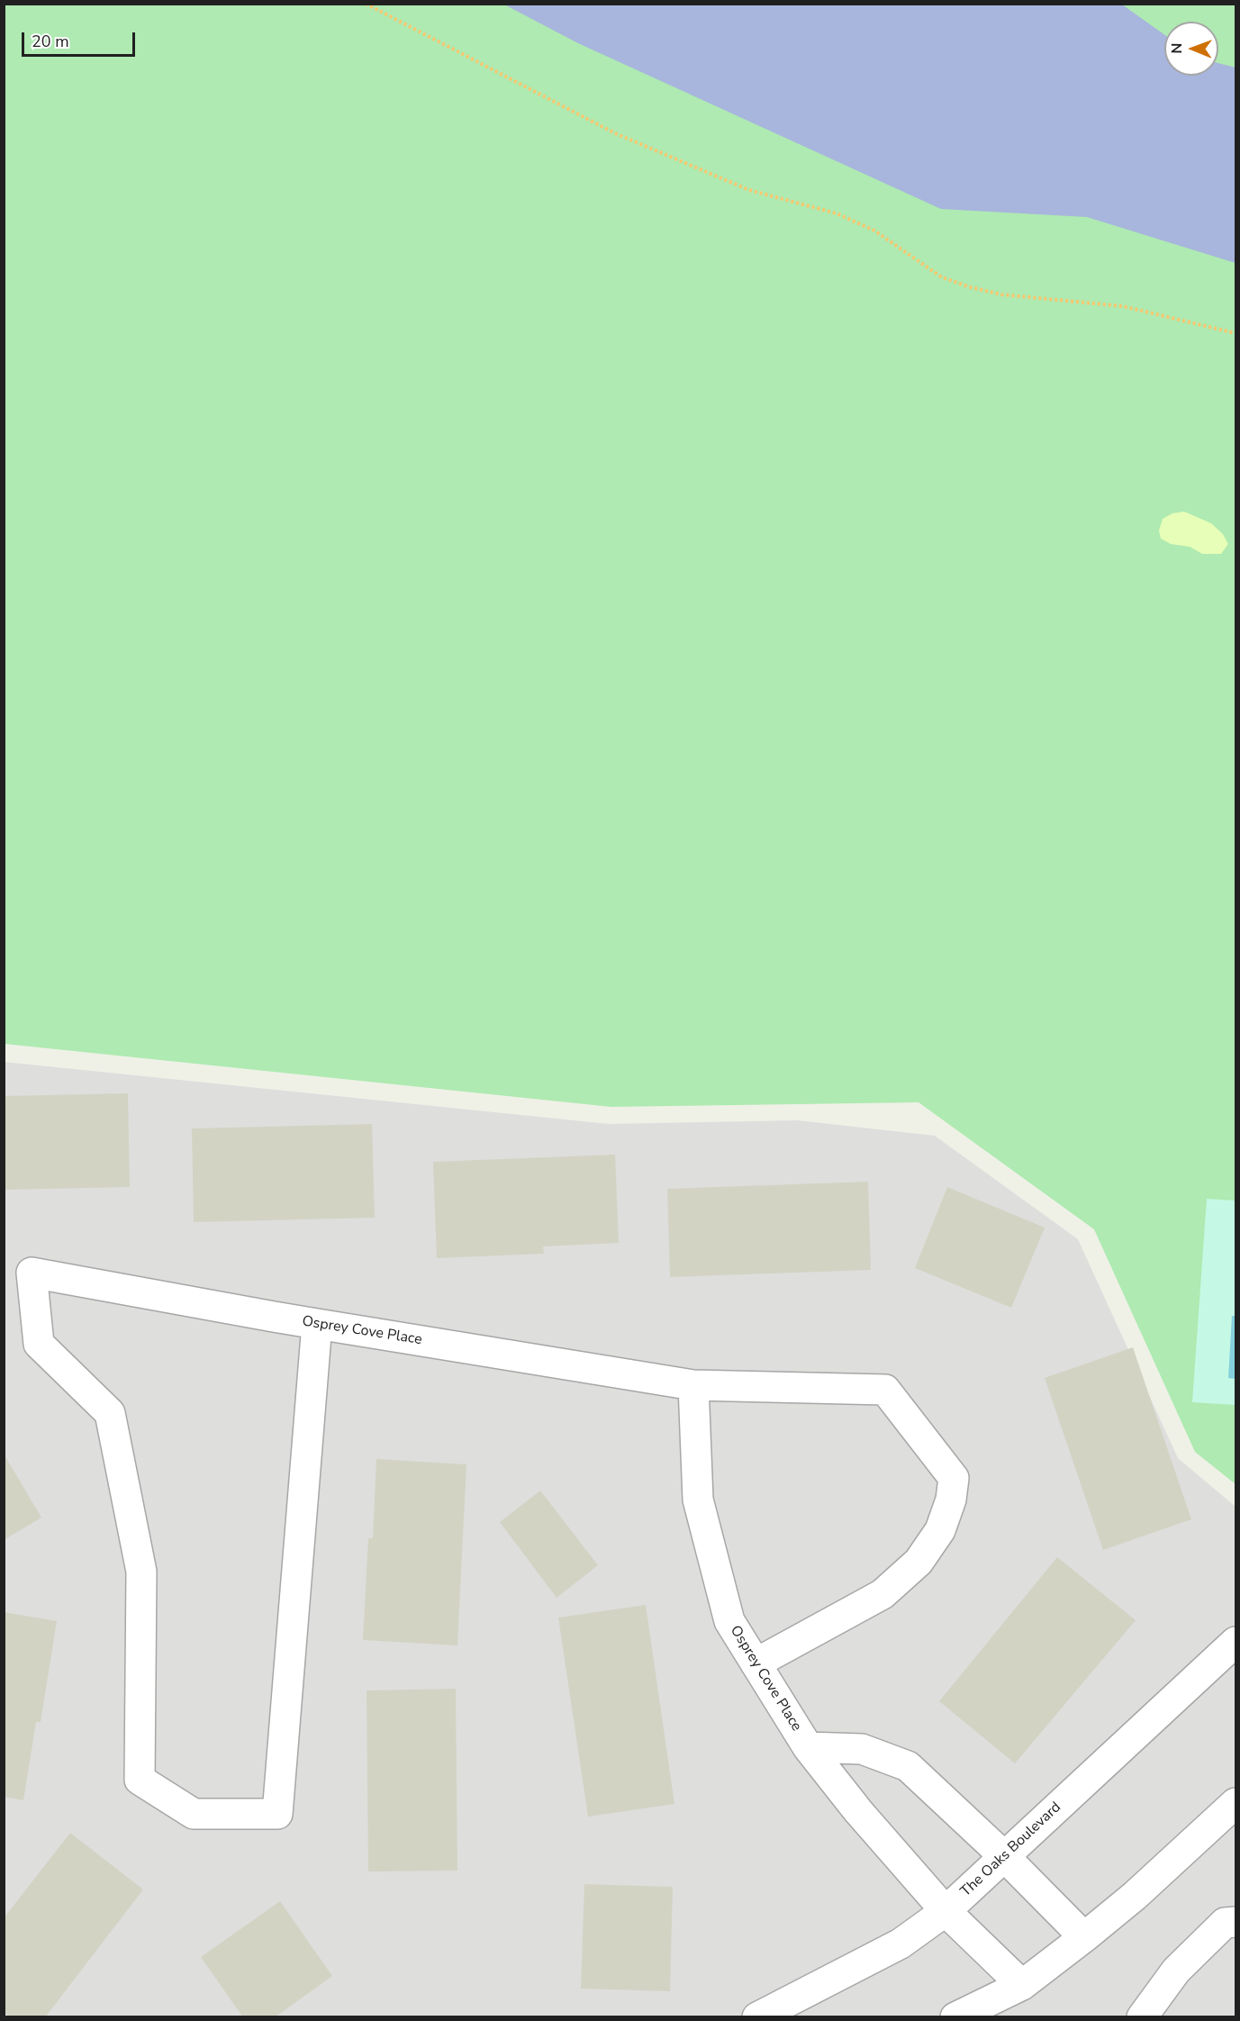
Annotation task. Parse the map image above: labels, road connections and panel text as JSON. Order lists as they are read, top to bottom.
{
  "streets": {
    "street": ["Osprey Cove Place", "The Oaks Boulevard"]
  },
  "crossings": [
    ["Osprey Cove Place", "The Oaks Boulevard"]
  ],
  "scale_bar": "20 m",
  "north": "left"
}
